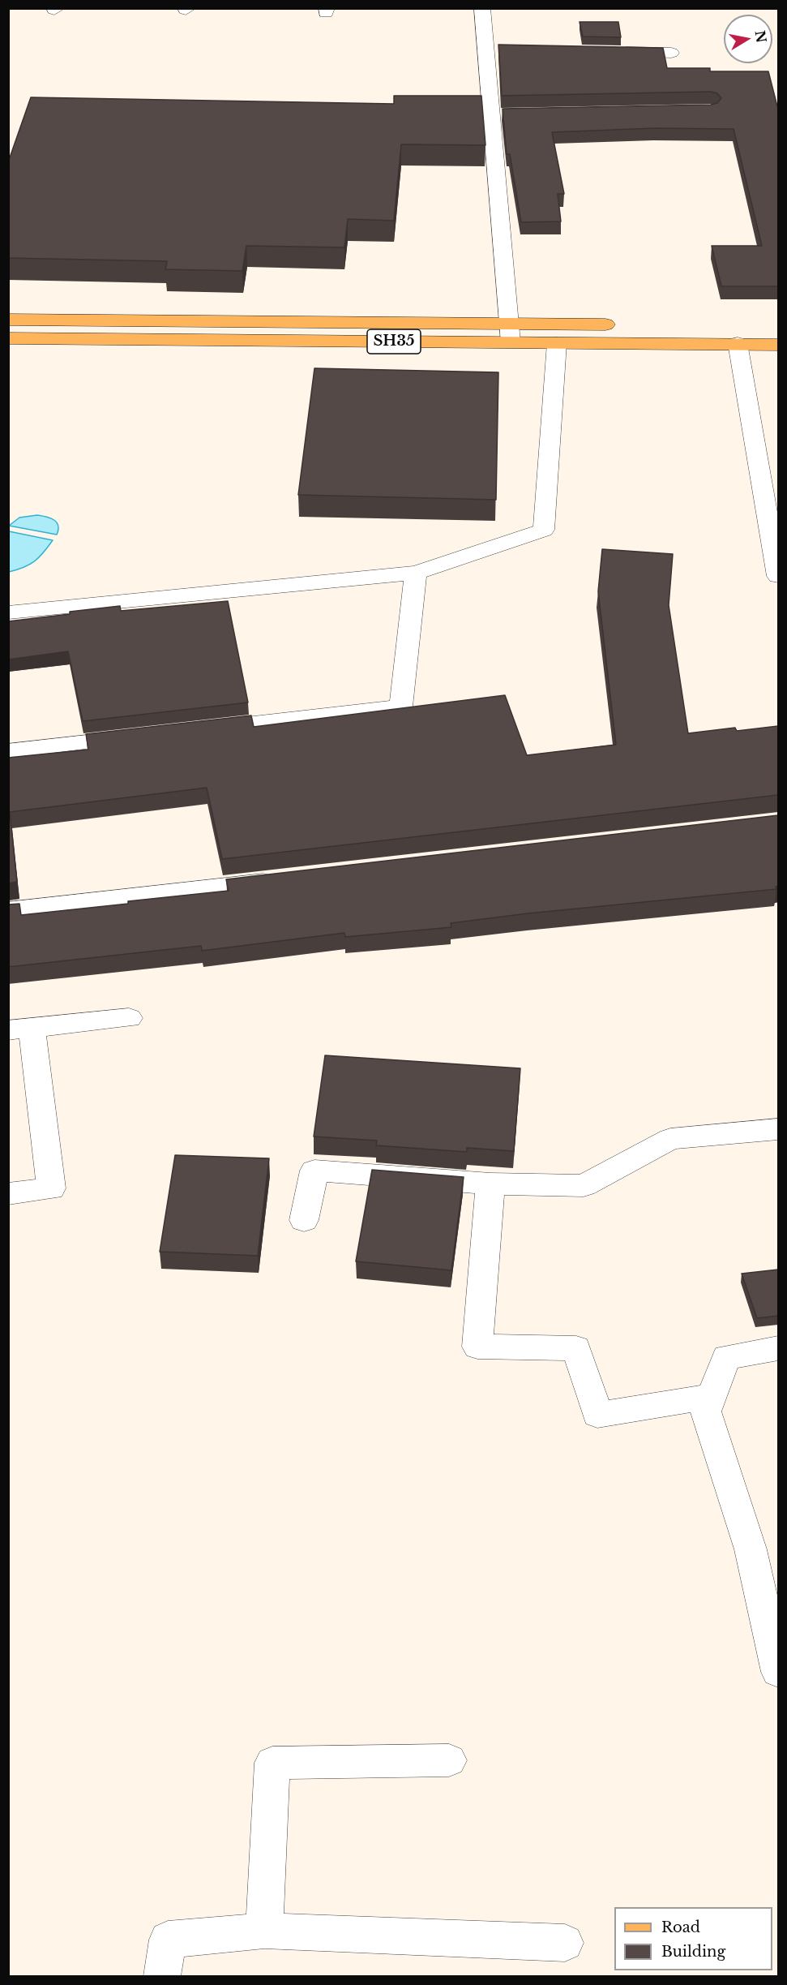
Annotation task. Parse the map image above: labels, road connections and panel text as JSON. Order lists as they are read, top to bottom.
{
  "streets": {
    "main road": ["SH35"]
  },
  "legend": ["Road", "Building"],
  "north": "right"
}
